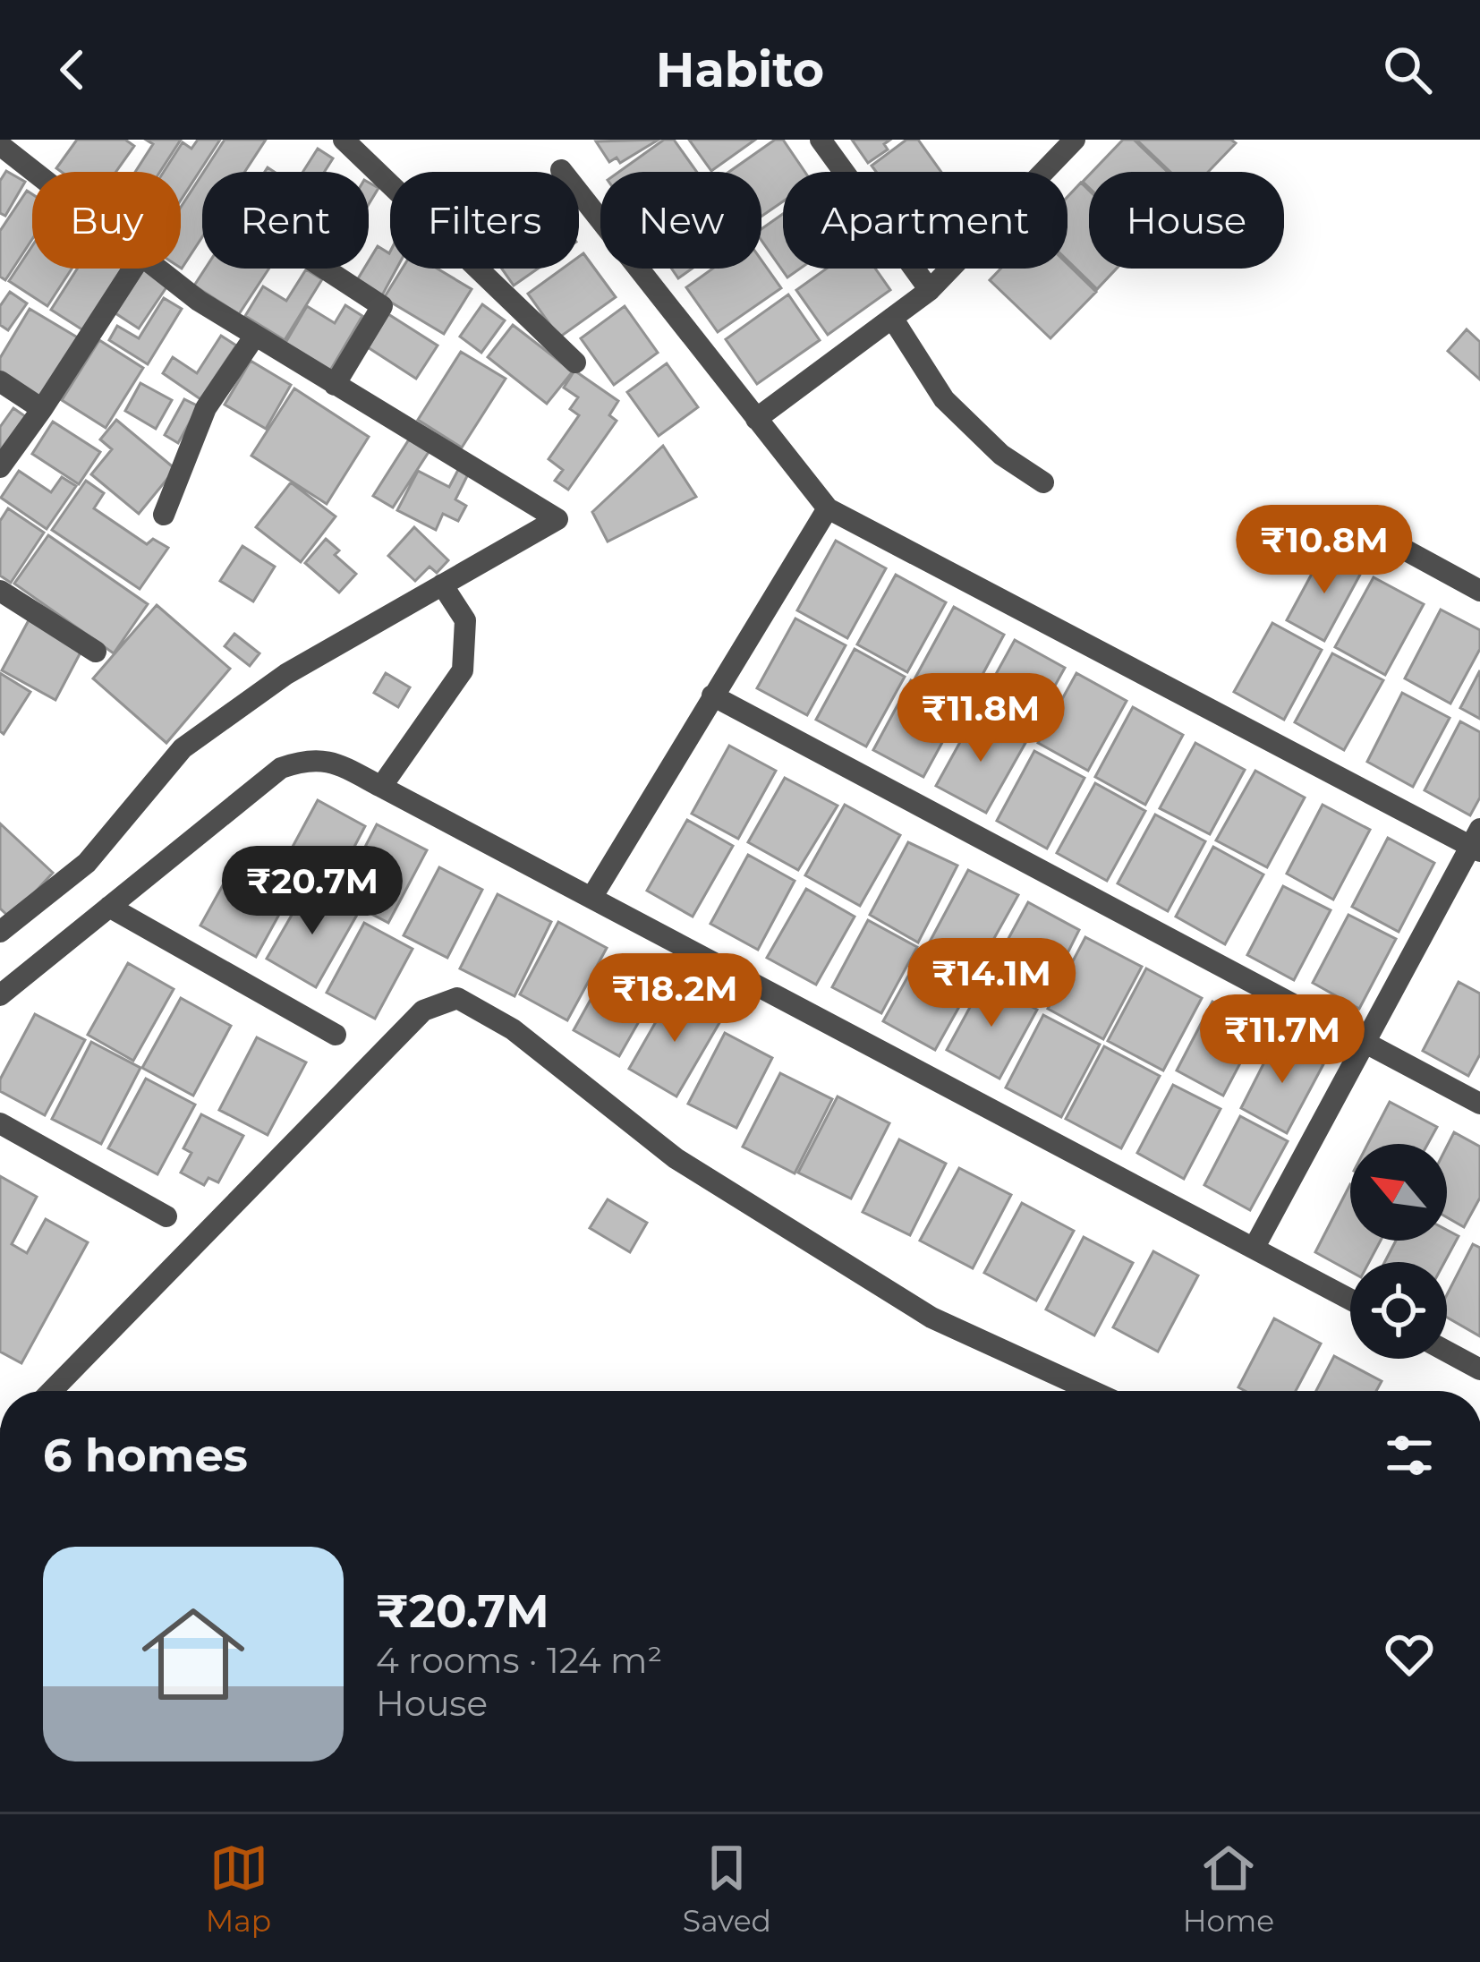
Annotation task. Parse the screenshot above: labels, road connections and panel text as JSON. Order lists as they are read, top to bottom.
{
  "north": "top left",
  "page": {
    "header": "Habito",
    "chip": [
      "Buy",
      "Rent",
      "Filters",
      "New",
      "Apartment",
      "House"
    ],
    "price": [
      "₹10.8M",
      "₹11.8M",
      "₹20.7M",
      "₹14.1M",
      "₹18.2M",
      "₹11.7M"
    ],
    "heading": "6 homes",
    "list": [
      {
        "name": "₹20.7M",
        "note": "4 rooms · 124 m² · House"
      }
    ],
    "tabs": ["Map", "Saved", "Home"]
  }
}
